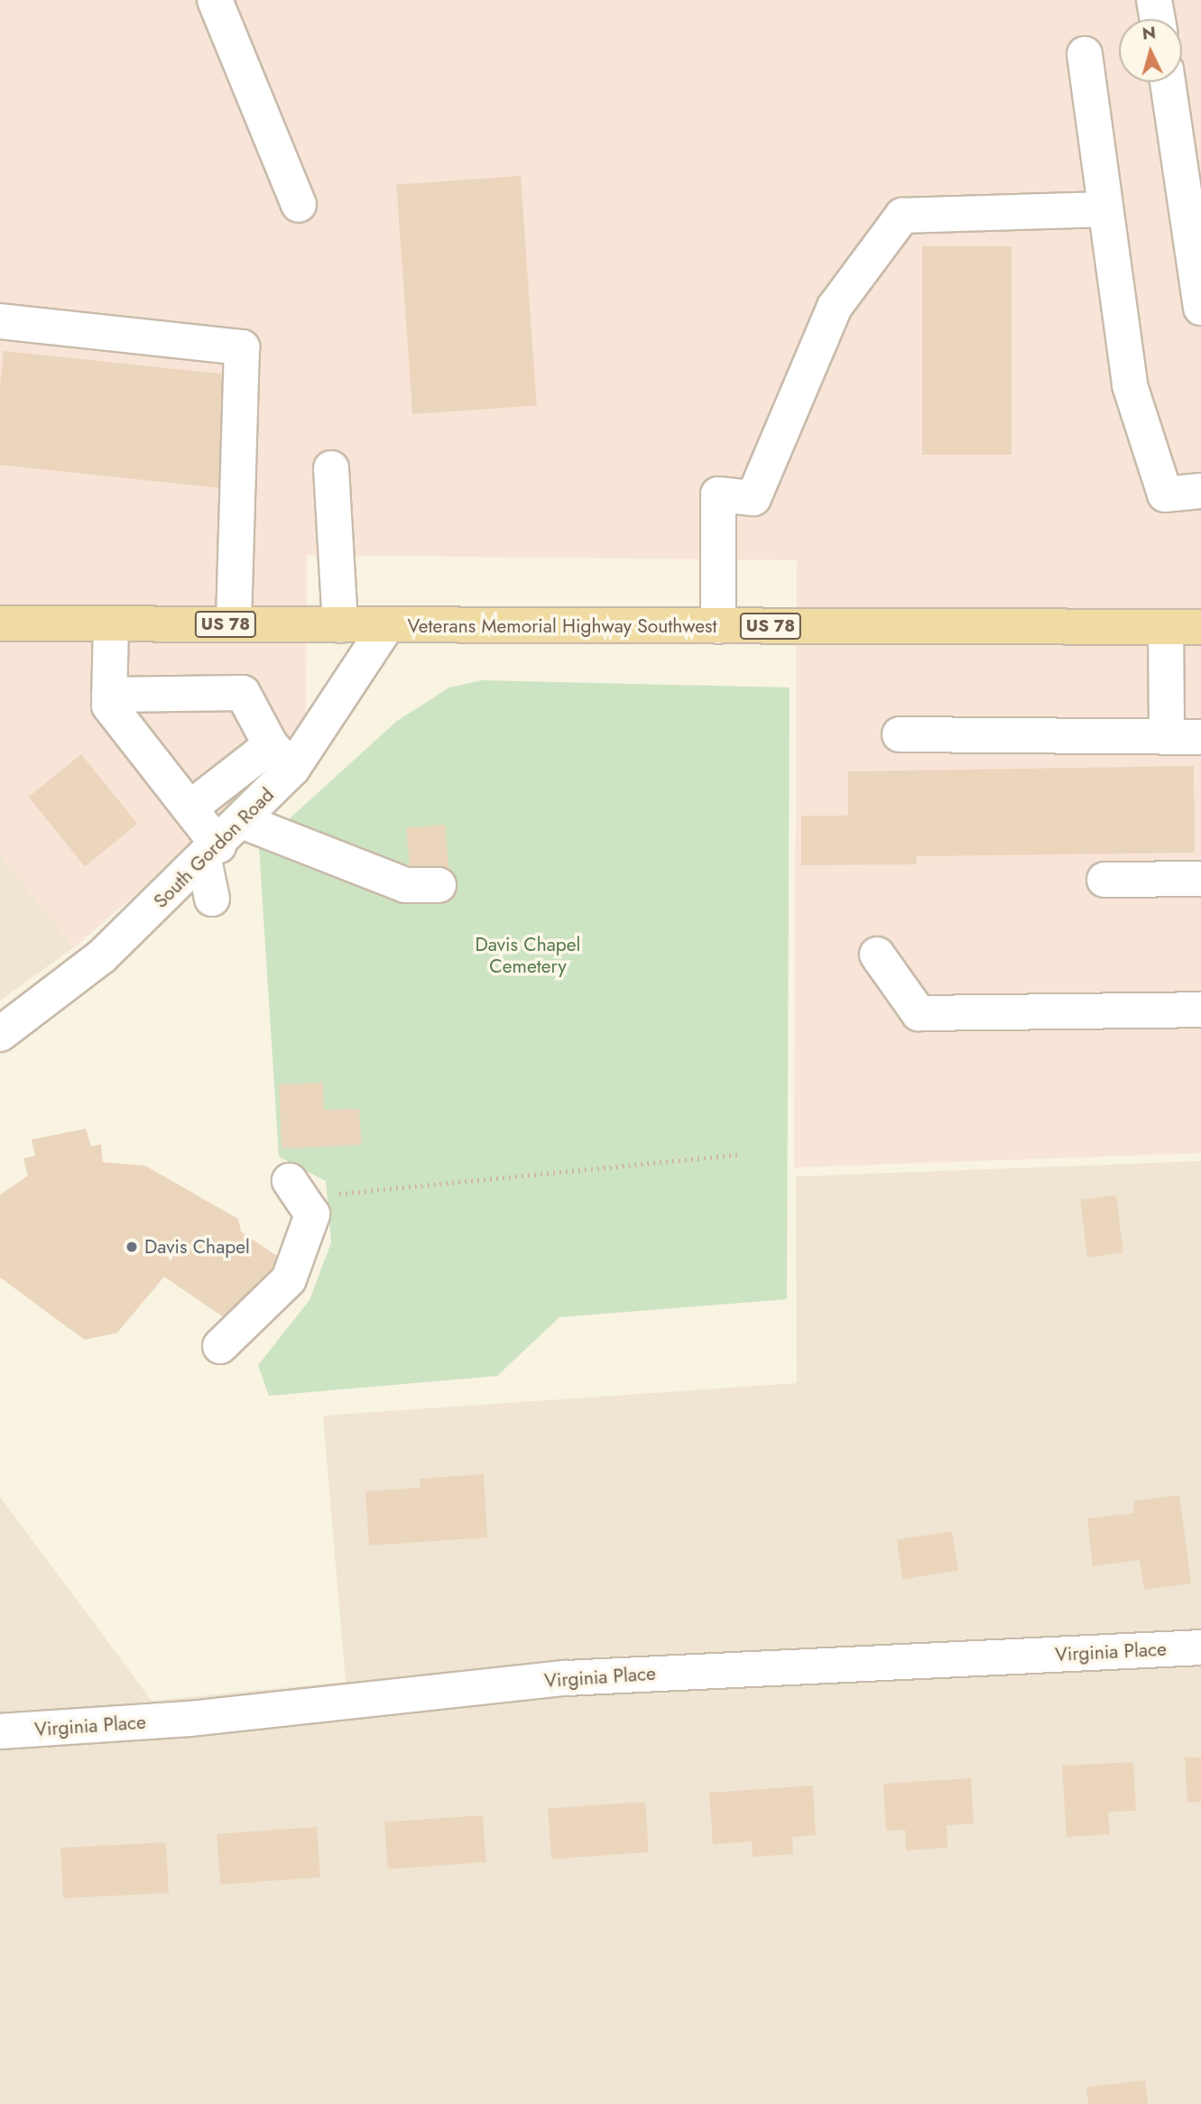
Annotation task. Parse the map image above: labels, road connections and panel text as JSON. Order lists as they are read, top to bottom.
{
  "streets": {
    "main road": ["US 78", "Veterans Memorial Highway Southwest"],
    "street": ["South Gordon Road", "Virginia Place"]
  },
  "crossings": [
    ["Veterans Memorial Highway Southwest", "South Gordon Road"]
  ],
  "parks": ["Davis Chapel Cemetery"],
  "places": ["Davis Chapel"],
  "north": "top"
}
